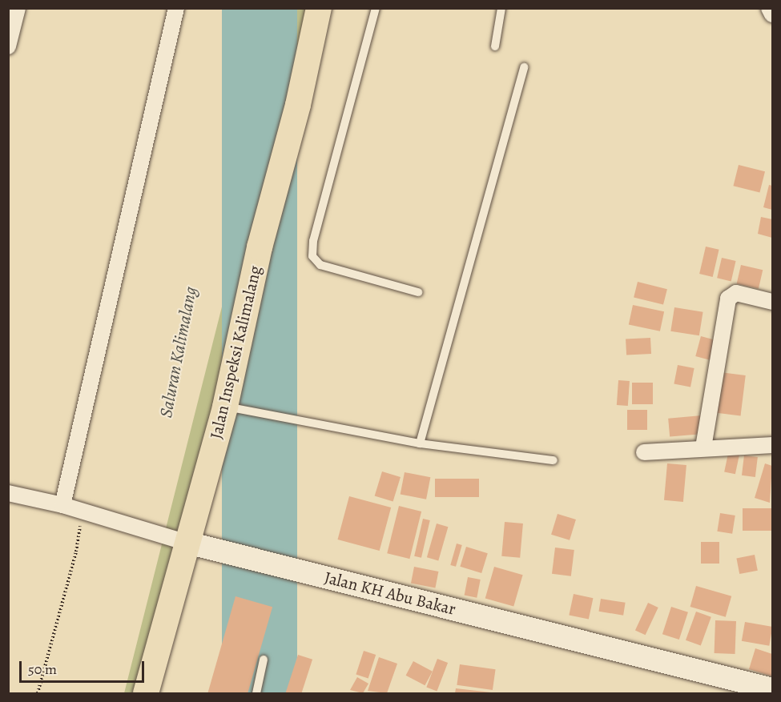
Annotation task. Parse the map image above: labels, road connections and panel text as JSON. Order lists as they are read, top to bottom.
{
  "streets": {
    "main road": ["Jalan Inspeksi Kalimalang"],
    "street": ["Jalan KH Abu Bakar"]
  },
  "crossings": [
    ["Jalan Inspeksi Kalimalang", "Jalan KH Abu Bakar"]
  ],
  "water": ["Saluran Kalimalang"],
  "scale_bar": "50 m"
}
